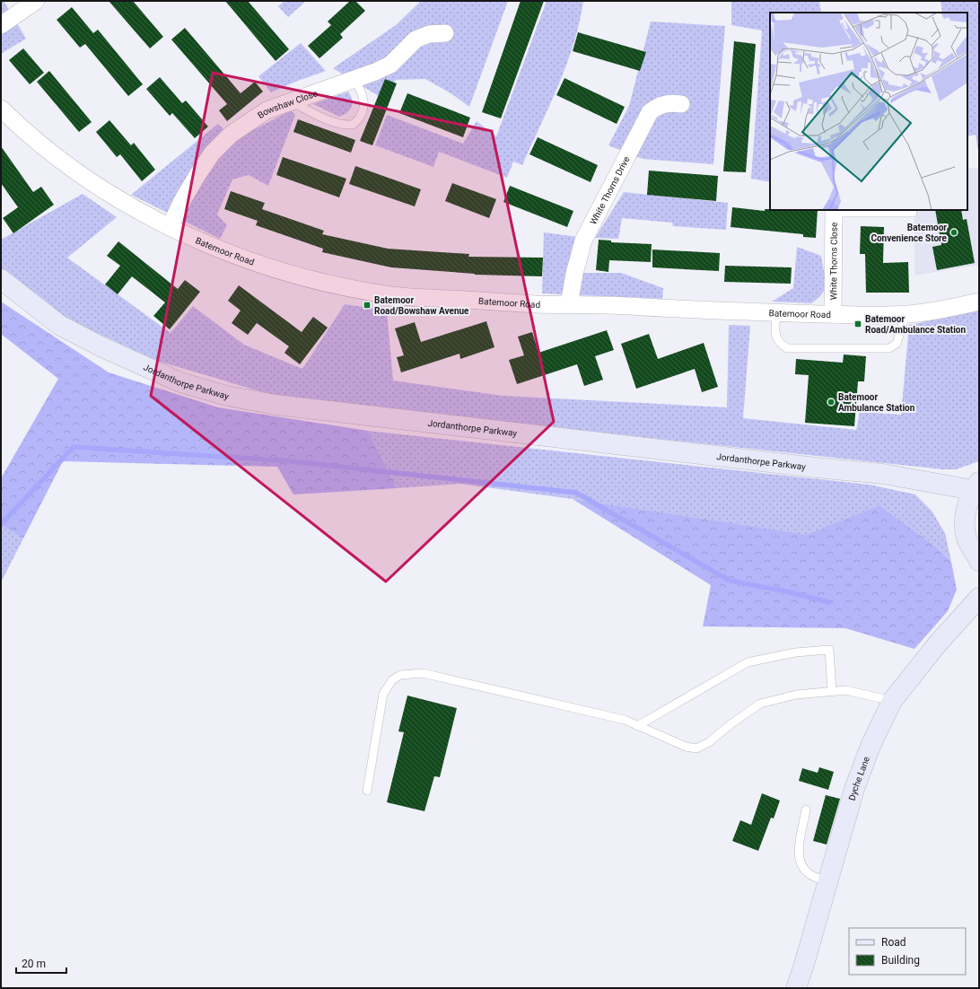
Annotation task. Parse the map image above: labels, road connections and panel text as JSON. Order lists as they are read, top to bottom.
{
  "streets": {
    "main road": ["Jordanthorpe Parkway", "Dyche Lane"],
    "street": [
      "Bowshaw Close",
      "White Thorns Drive",
      "Batemoor Road",
      "White Thorns Close"
    ]
  },
  "crossings": [
    ["Bowshaw Close", "Batemoor Road"],
    ["White Thorns Drive", "Batemoor Road"],
    ["Batemoor Road", "White Thorns Close"]
  ],
  "places": {
    "other": ["Batemoor Convenience Store", "Batemoor Ambulance Station"],
    "transit": ["Batemoor Road/Bowshaw Avenue", "Batemoor Road/Ambulance Station"]
  },
  "legend": ["Road", "Building"],
  "scale_bar": "20 m"
}
